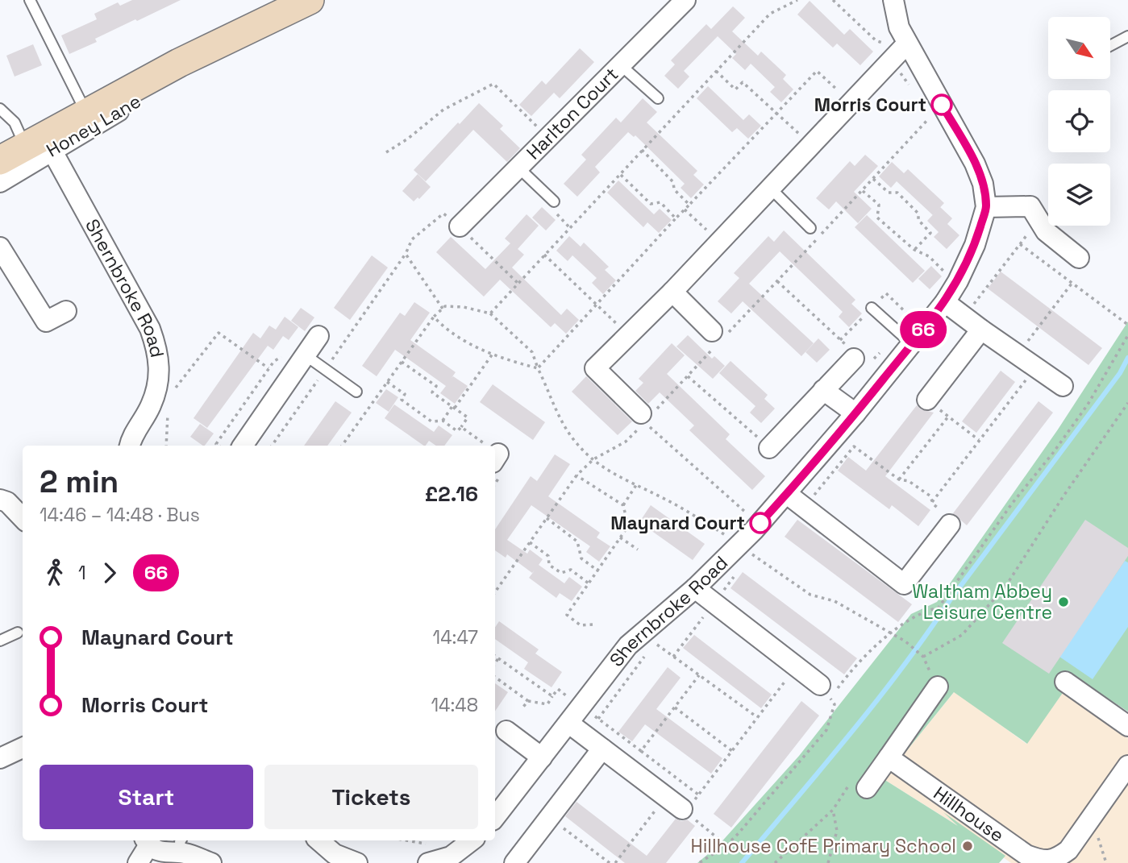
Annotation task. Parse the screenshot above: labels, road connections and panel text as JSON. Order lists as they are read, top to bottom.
{
  "streets": {
    "street": [
      "Harlton Court",
      "Honey Lane",
      "Shernbroke Road",
      "Hillhouse"
    ]
  },
  "crossings": [
    ["Honey Lane", "Shernbroke Road"]
  ],
  "places": [
    "Morris Court",
    "Maynard Court",
    "Waltham Abbey Leisure Centre",
    "Hillhouse CofE Primary School"
  ],
  "lines": ["bus line 66"],
  "north": "bottom right",
  "page": {
    "on_map": "66",
    "heading": ["2 min", "14:46 – 14:48 · Bus", "£2.16"],
    "legs": ["1", "66"],
    "list": [
      {
        "name": "Maynard Court",
        "value": "14:47"
      },
      {
        "name": "Morris Court",
        "value": "14:48"
      }
    ],
    "buttons": ["Start", "Tickets"]
  }
}
